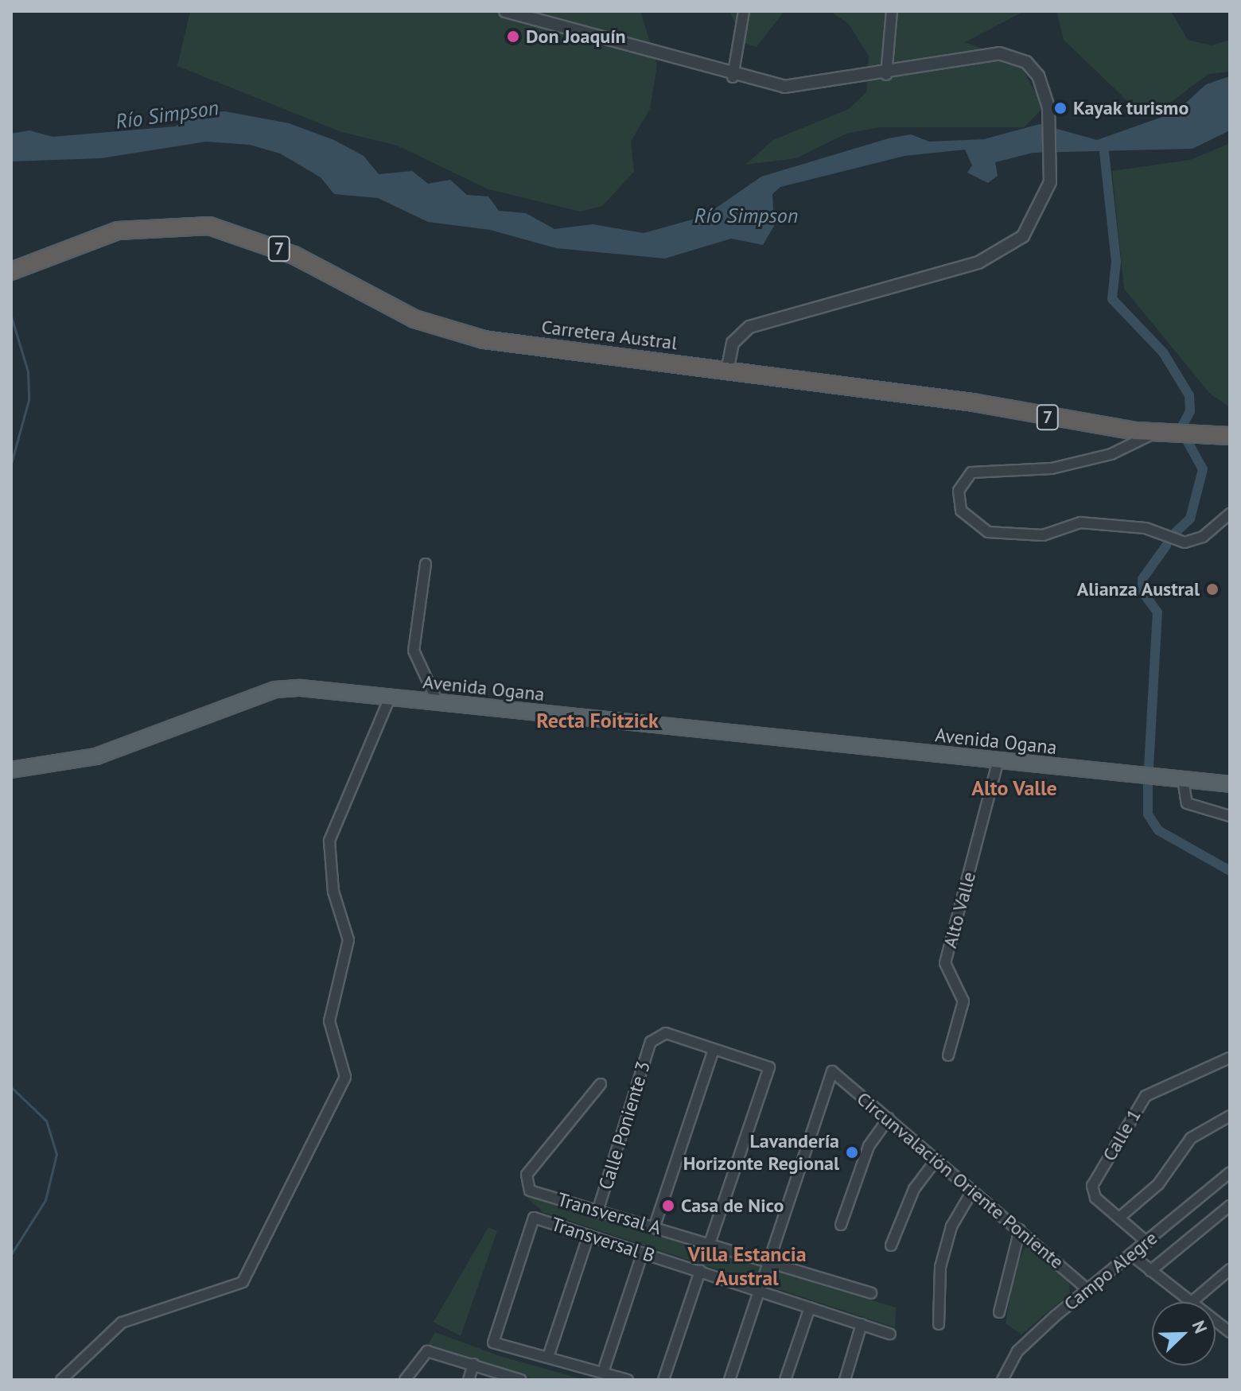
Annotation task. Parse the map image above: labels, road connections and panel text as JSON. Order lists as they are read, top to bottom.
{
  "streets": {
    "highway": ["7", "Carretera Austral"],
    "main road": ["Avenida Ogana"],
    "street": [
      "Alto Valle",
      "Calle Poniente 3",
      "Calle 1",
      "Circunvalación Oriente Poniente",
      "Transversal A",
      "Transversal B",
      "Campo Alegre"
    ]
  },
  "crossings": [
    ["Avenida Ogana", "Alto Valle"],
    ["Calle Poniente 3", "Transversal A"],
    ["Calle 1", "Campo Alegre"],
    ["Circunvalación Oriente Poniente", "Transversal A"],
    ["Circunvalación Oriente Poniente", "Campo Alegre"]
  ],
  "districts": ["Recta Foitzick", "Alto Valle", "Villa Estancia Austral"],
  "water": ["Río Simpson"],
  "places": [
    "Don Joaquín",
    "Kayak turismo",
    "Alianza Austral",
    "Lavandería Horizonte Regional",
    "Casa de Nico"
  ],
  "north": "top right"
}
